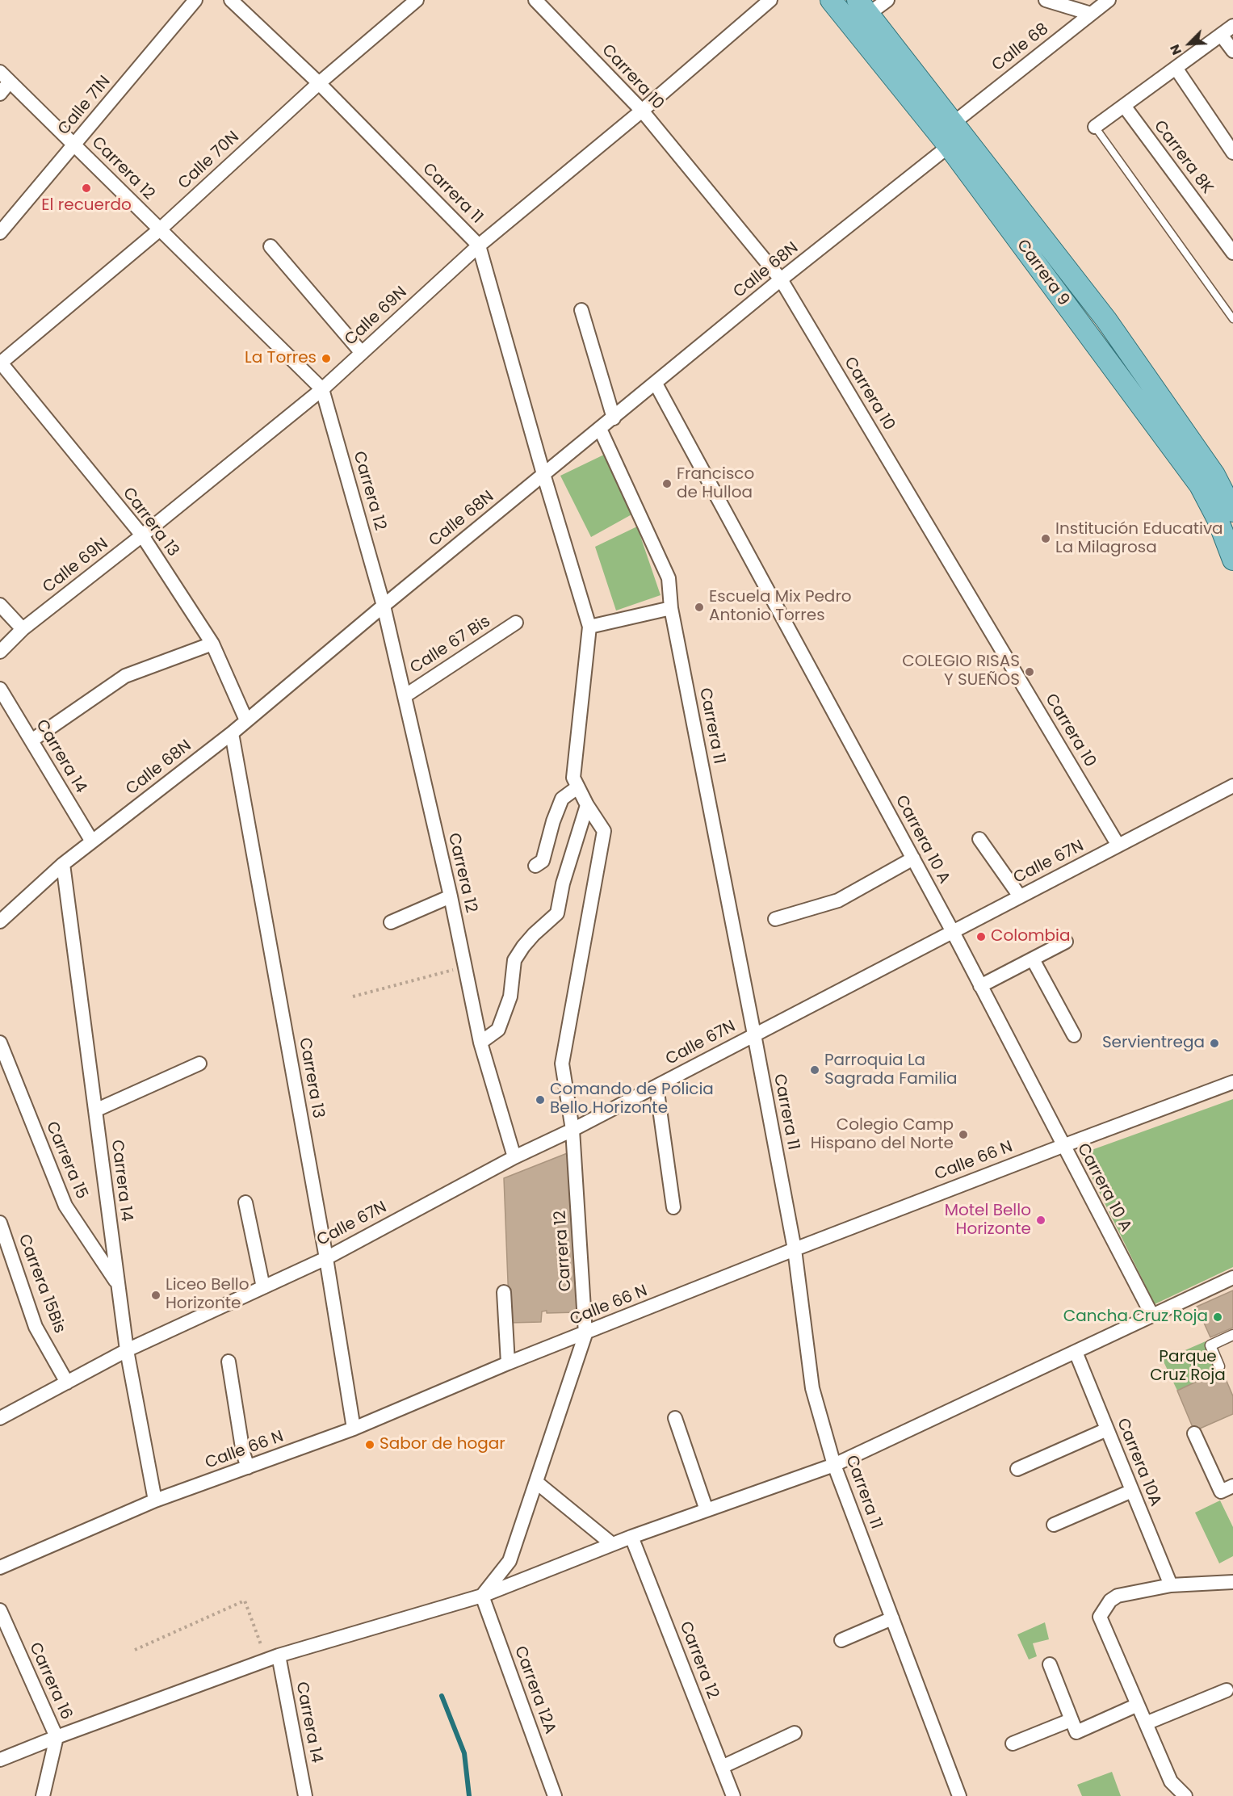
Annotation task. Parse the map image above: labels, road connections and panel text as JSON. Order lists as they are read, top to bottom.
{
  "streets": {
    "main road": ["Carrera 9"],
    "street": [
      "Calle 68",
      "Carrera 10",
      "Calle 71N",
      "Carrera 8K",
      "Calle 70N",
      "Carrera 12",
      "Carrera 11",
      "Calle 68N",
      "Calle 69N",
      "Carrera 13",
      "Calle 67 Bis",
      "Carrera 14",
      "Carrera 10 A",
      "Calle 67N",
      "Carrera 15",
      "Calle 66 N",
      "Carrera 15Bis",
      "Carrera 10A",
      "Carrera 16",
      "Carrera 12A"
    ]
  },
  "crossings": [
    ["Calle 68", "Carrera 9"],
    ["Carrera 10", "Calle 68N"],
    ["Carrera 10", "Calle 69N"],
    ["Carrera 10", "Calle 67N"],
    ["Calle 71N", "Carrera 12"],
    ["Calle 70N", "Carrera 12"],
    ["Calle 70N", "Carrera 11"],
    ["Calle 70N", "Carrera 13"],
    ["Carrera 12", "Carrera 11"],
    ["Carrera 12", "Calle 68N"],
    ["Carrera 12", "Calle 69N"],
    ["Carrera 12", "Calle 67 Bis"],
    ["Carrera 12", "Calle 67N"],
    ["Carrera 12", "Calle 66 N"],
    ["Carrera 12", "Carrera 12A"],
    ["Carrera 11", "Calle 68N"],
    ["Carrera 11", "Calle 69N"],
    ["Carrera 11", "Calle 67N"],
    ["Carrera 11", "Calle 66 N"],
    ["Calle 68N", "Carrera 9"],
    ["Calle 68N", "Carrera 13"],
    ["Calle 68N", "Carrera 14"],
    ["Calle 68N", "Carrera 10 A"],
    ["Calle 69N", "Carrera 13"],
    ["Carrera 13", "Calle 67N"],
    ["Carrera 13", "Calle 66 N"],
    ["Carrera 14", "Calle 67N"],
    ["Carrera 14", "Carrera 15"],
    ["Carrera 14", "Calle 66 N"],
    ["Carrera 10 A", "Calle 67N"],
    ["Carrera 10 A", "Calle 66 N"],
    ["Calle 67N", "Carrera 15Bis"]
  ],
  "parks": ["Parque Cruz Roja"],
  "places": [
    "El recuerdo",
    "La Torres",
    "Francisco de Hulloa",
    "Institución Educativa La Milagrosa",
    "Escuela Mix Pedro Antonio Torres",
    "COLEGIO RISAS Y SUEÑOS",
    "Colombia",
    "Servientrega",
    "Parroquia La Sagrada Familia",
    "Comando de Policia Bello Horizonte",
    "Colegio Camp Hispano del Norte",
    "Motel Bello Horizonte",
    "Liceo Bello Horizonte",
    "Cancha Cruz Roja",
    "Sabor de hogar"
  ],
  "north": "bottom left"
}
